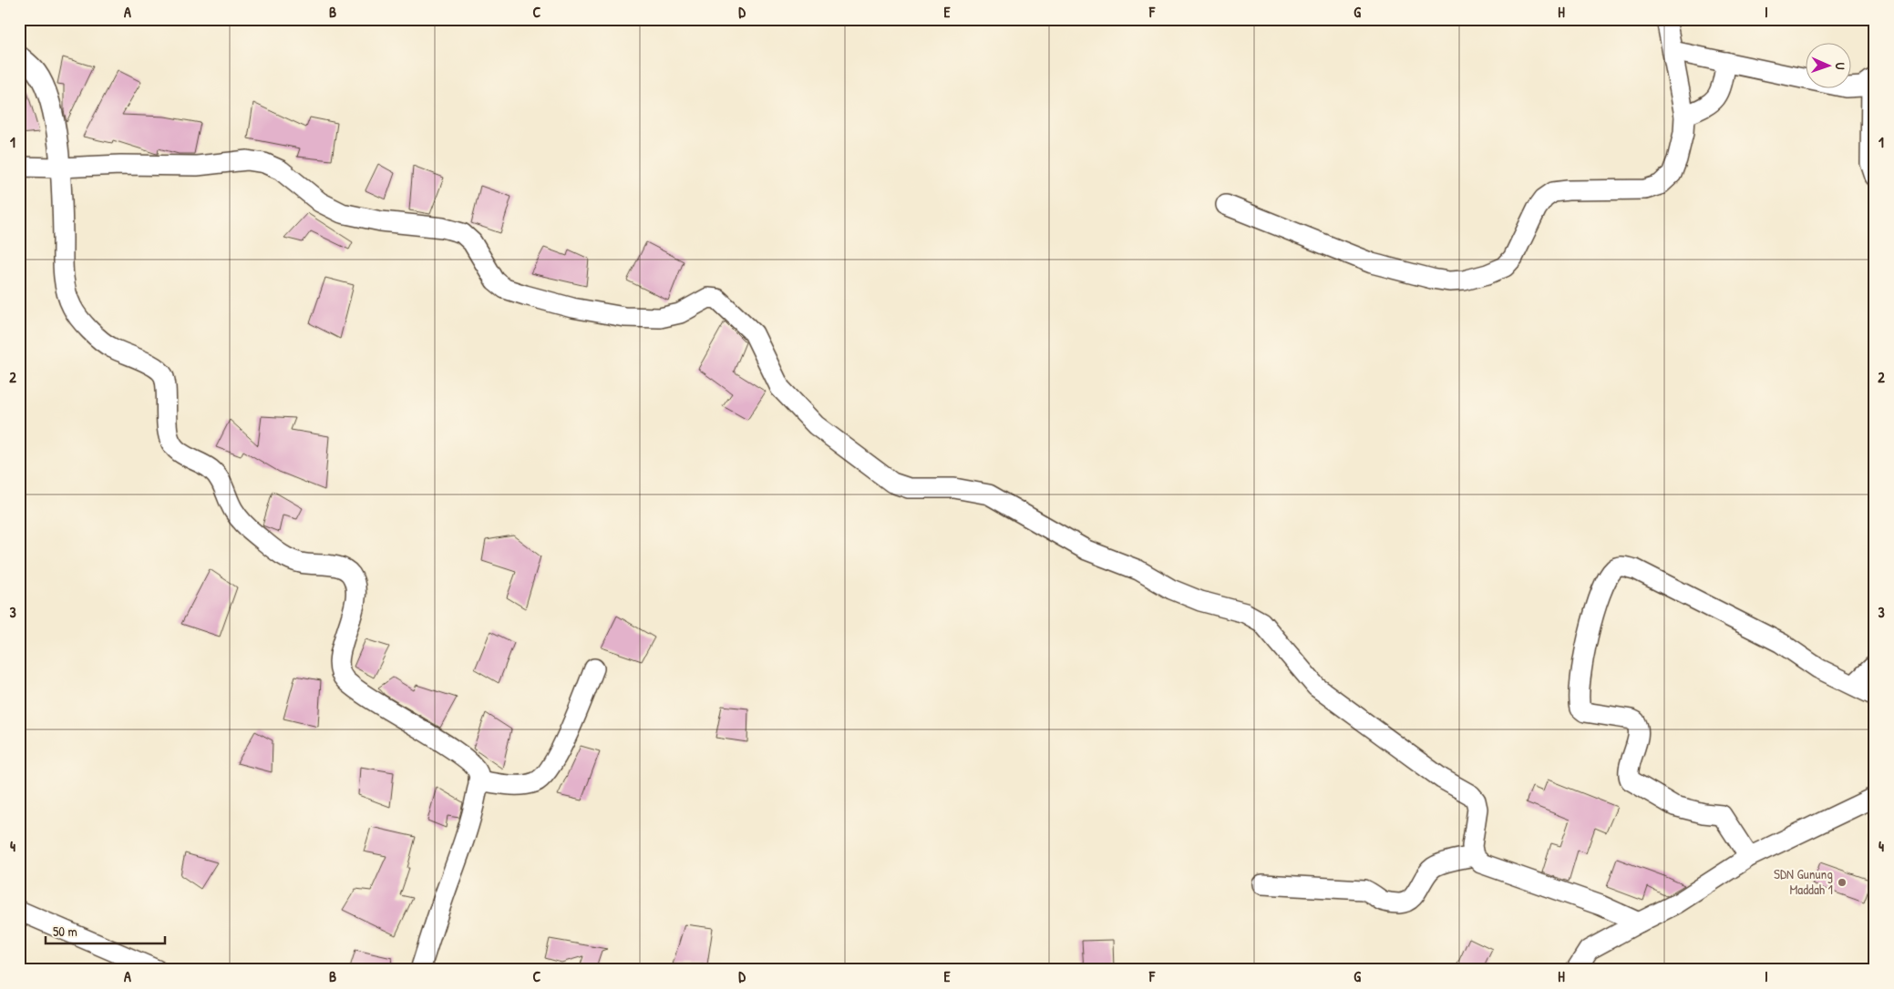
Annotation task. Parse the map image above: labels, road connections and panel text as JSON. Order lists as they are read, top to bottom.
{
  "places": ["SDN Gunung Maddah 1"],
  "scale_bar": "50 m",
  "north": "right",
  "grid": {
    "columns": [
      "A",
      "B",
      "C",
      "D",
      "E",
      "F",
      "G",
      "H",
      "I"
    ],
    "rows": [
      "1",
      "2",
      "3",
      "4"
    ]
  }
}
